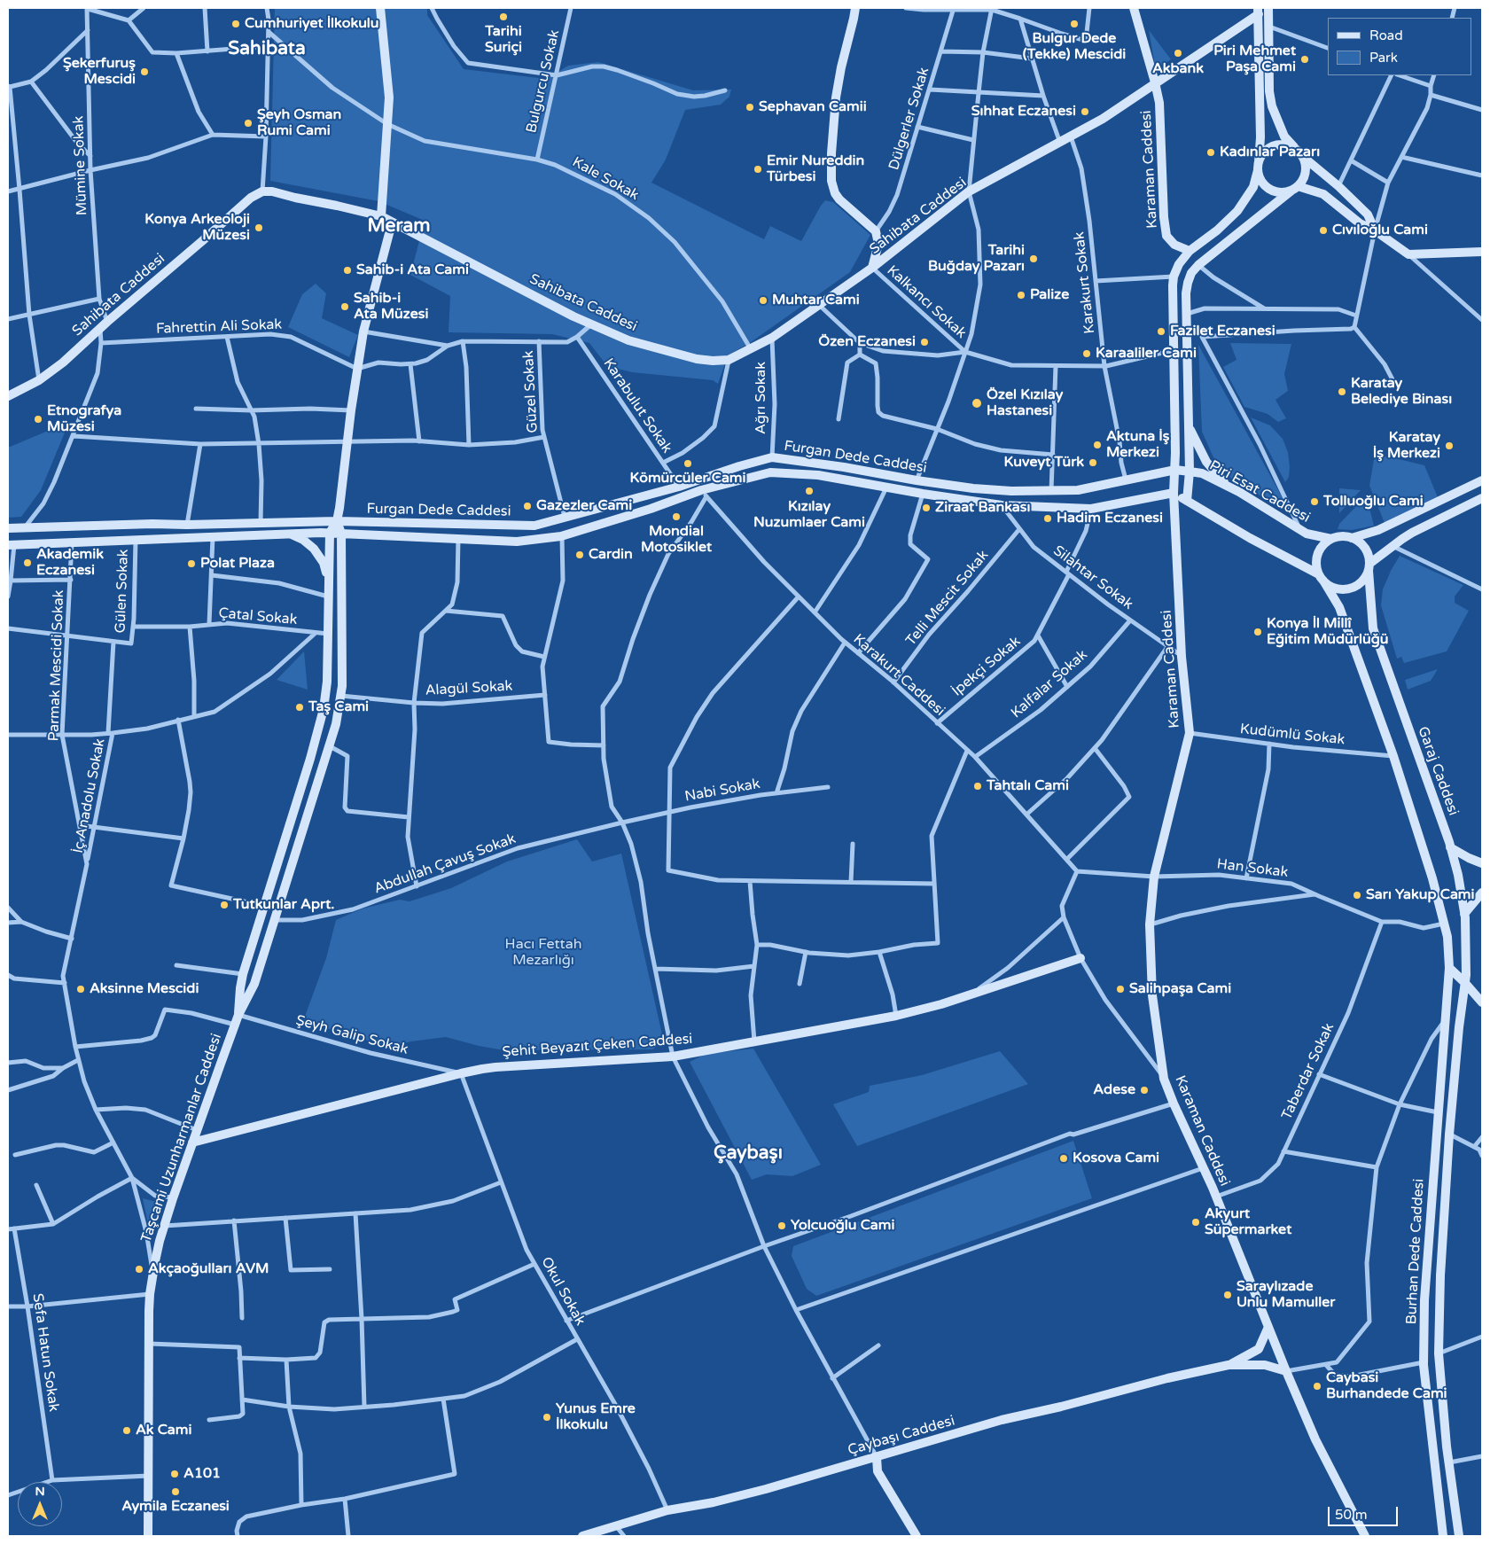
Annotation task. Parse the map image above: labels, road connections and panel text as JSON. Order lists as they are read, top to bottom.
{
  "streets": {
    "main road": [
      "Karaman Caddesi",
      "Sahibata Caddesi",
      "Furgan Dede Caddesi",
      "Piri Esat Caddesi",
      "Garaj Caddesi",
      "Şehit Beyazıt Çeken Caddesi",
      "Taşcami Uzunharmanlar Caddesi",
      "Burhan Dede Caddesi",
      "Çaybaşı Caddesi"
    ],
    "street": [
      "Bulgurcu Sokak",
      "Dülgerler Sokak",
      "Mümine Sokak",
      "Kale Sokak",
      "Karakurt Sokak",
      "Kalkancı Sokak",
      "Fahrettin Ali Sokak",
      "Güzel Sokak",
      "Ağrı Sokak",
      "Karabulut Sokak",
      "Silahtar Sokak",
      "Gülen Sokak",
      "Telli Mescit Sokak",
      "Çatal Sokak",
      "Parmak Mescidi Sokak",
      "İpekçi Sokak",
      "Karakurt Caddesi",
      "Kalfalar Sokak",
      "Alagül Sokak",
      "Kudümlü Sokak",
      "Nabi Sokak",
      "İç Anadolu Sokak",
      "Abdullah Çavuş Sokak",
      "Han Sokak",
      "Şeyh Galip Sokak",
      "Taberdar Sokak",
      "Okul Sokak",
      "Sefa Hatun Sokak"
    ]
  },
  "crossings": [
    ["Bulgurcu Sokak", "Kale Sokak"],
    ["Mümine Sokak", "Sahibata Caddesi"],
    ["Karaman Caddesi", "Sahibata Caddesi"],
    ["Karaman Caddesi", "Furgan Dede Caddesi"],
    ["Karaman Caddesi", "Piri Esat Caddesi"],
    ["Karaman Caddesi", "Silahtar Sokak"],
    ["Karaman Caddesi", "Kudümlü Sokak"],
    ["Karaman Caddesi", "Han Sokak"],
    ["Karaman Caddesi", "Taberdar Sokak"],
    ["Kale Sokak", "Sahibata Caddesi"],
    ["Sahibata Caddesi", "Karakurt Sokak"],
    ["Sahibata Caddesi", "Kalkancı Sokak"],
    ["Sahibata Caddesi", "Ağrı Sokak"],
    ["Sahibata Caddesi", "Taşcami Uzunharmanlar Caddesi"],
    ["Karakurt Sokak", "Furgan Dede Caddesi"],
    ["Fahrettin Ali Sokak", "Taşcami Uzunharmanlar Caddesi"],
    ["Güzel Sokak", "Furgan Dede Caddesi"],
    ["Ağrı Sokak", "Furgan Dede Caddesi"],
    ["Karabulut Sokak", "Furgan Dede Caddesi"],
    ["Furgan Dede Caddesi", "Piri Esat Caddesi"],
    ["Furgan Dede Caddesi", "Silahtar Sokak"],
    ["Furgan Dede Caddesi", "Gülen Sokak"],
    ["Furgan Dede Caddesi", "Parmak Mescidi Sokak"],
    ["Furgan Dede Caddesi", "İpekçi Sokak"],
    ["Furgan Dede Caddesi", "Karakurt Caddesi"],
    ["Furgan Dede Caddesi", "Taşcami Uzunharmanlar Caddesi"],
    ["Piri Esat Caddesi", "Garaj Caddesi"],
    ["Silahtar Sokak", "Telli Mescit Sokak"],
    ["Silahtar Sokak", "İpekçi Sokak"],
    ["Silahtar Sokak", "Kalfalar Sokak"],
    ["Gülen Sokak", "Çatal Sokak"],
    ["Gülen Sokak", "İç Anadolu Sokak"],
    ["Telli Mescit Sokak", "Karakurt Caddesi"],
    ["Çatal Sokak", "Taşcami Uzunharmanlar Caddesi"],
    ["Parmak Mescidi Sokak", "İç Anadolu Sokak"],
    ["Parmak Mescidi Sokak", "Taşcami Uzunharmanlar Caddesi"],
    ["İpekçi Sokak", "Karakurt Caddesi"],
    ["Karakurt Caddesi", "Kalfalar Sokak"],
    ["Karakurt Caddesi", "Han Sokak"],
    ["Alagül Sokak", "Taşcami Uzunharmanlar Caddesi"],
    ["Garaj Caddesi", "Burhan Dede Caddesi"],
    ["Nabi Sokak", "Abdullah Çavuş Sokak"],
    ["Abdullah Çavuş Sokak", "Taşcami Uzunharmanlar Caddesi"],
    ["Han Sokak", "Taberdar Sokak"],
    ["Şeyh Galip Sokak", "Şehit Beyazıt Çeken Caddesi"],
    ["Şeyh Galip Sokak", "Taşcami Uzunharmanlar Caddesi"],
    ["Şeyh Galip Sokak", "Okul Sokak"],
    ["Şehit Beyazıt Çeken Caddesi", "Taşcami Uzunharmanlar Caddesi"],
    ["Şehit Beyazıt Çeken Caddesi", "Okul Sokak"],
    ["Okul Sokak", "Çaybaşı Caddesi"]
  ],
  "districts": ["Sahibata", "Meram", "Çaybaşı"],
  "parks": ["Hacı Fettah Mezarlığı"],
  "places": [
    "Tarihi Suriçi",
    "Cumhuriyet İlkokulu",
    "Bulgur Dede (Tekke) Mescidi",
    "Akbank",
    "Piri Mehmet Paşa Cami",
    "Şekerfuruş Mescidi",
    "Sephavan Camii",
    "Sıhhat Eczanesi",
    "Şeyh Osman Rumi Cami",
    "Kadınlar Pazarı",
    "Emir Nureddin Türbesi",
    "Konya Arkeoloji Müzesi",
    "Cıvıloğlu Cami",
    "Tarihi Buğday Pazarı",
    "Sahib-i Ata Cami",
    "Palize",
    "Muhtar Cami",
    "Sahib-i Ata Müzesi",
    "Fazilet Eczanesi",
    "Özen Eczanesi",
    "Karaaliler Cami",
    "Karatay Belediye Binası",
    "Özel Kızılay Hastanesi",
    "Etnografya Müzesi",
    "Aktuna İş Merkezi",
    "Karatay İş Merkezi",
    "Kuveyt Türk",
    "Kömürcüler Cami",
    "Kızılay Nuzumlaer Cami",
    "Tolluoğlu Cami",
    "Gazezler Cami",
    "Ziraat Bankası",
    "Mondial Motosiklet",
    "Hadim Eczanesi",
    "Cardin",
    "Akademik Eczanesi",
    "Polat Plaza",
    "Konya İl Millî Eğitim Müdürlüğü",
    "Taş Cami",
    "Tahtalı Cami",
    "Sarı Yakup Cami",
    "Tutkunlar Aprt.",
    "Aksinne Mescidi",
    "Salihpaşa Cami",
    "Adese",
    "Kosova Cami",
    "Akyurt Süpermarket",
    "Yolcuoğlu Cami",
    "Akçaoğulları AVM",
    "Saraylızade Unlu Mamuller",
    "Caybasi Burhandede Cami",
    "Yunus Emre İlkokulu",
    "Ak Cami",
    "A101",
    "Aymila Eczanesi"
  ],
  "legend": ["Road", "Park"],
  "scale_bar": "50 m",
  "north": "top"
}
